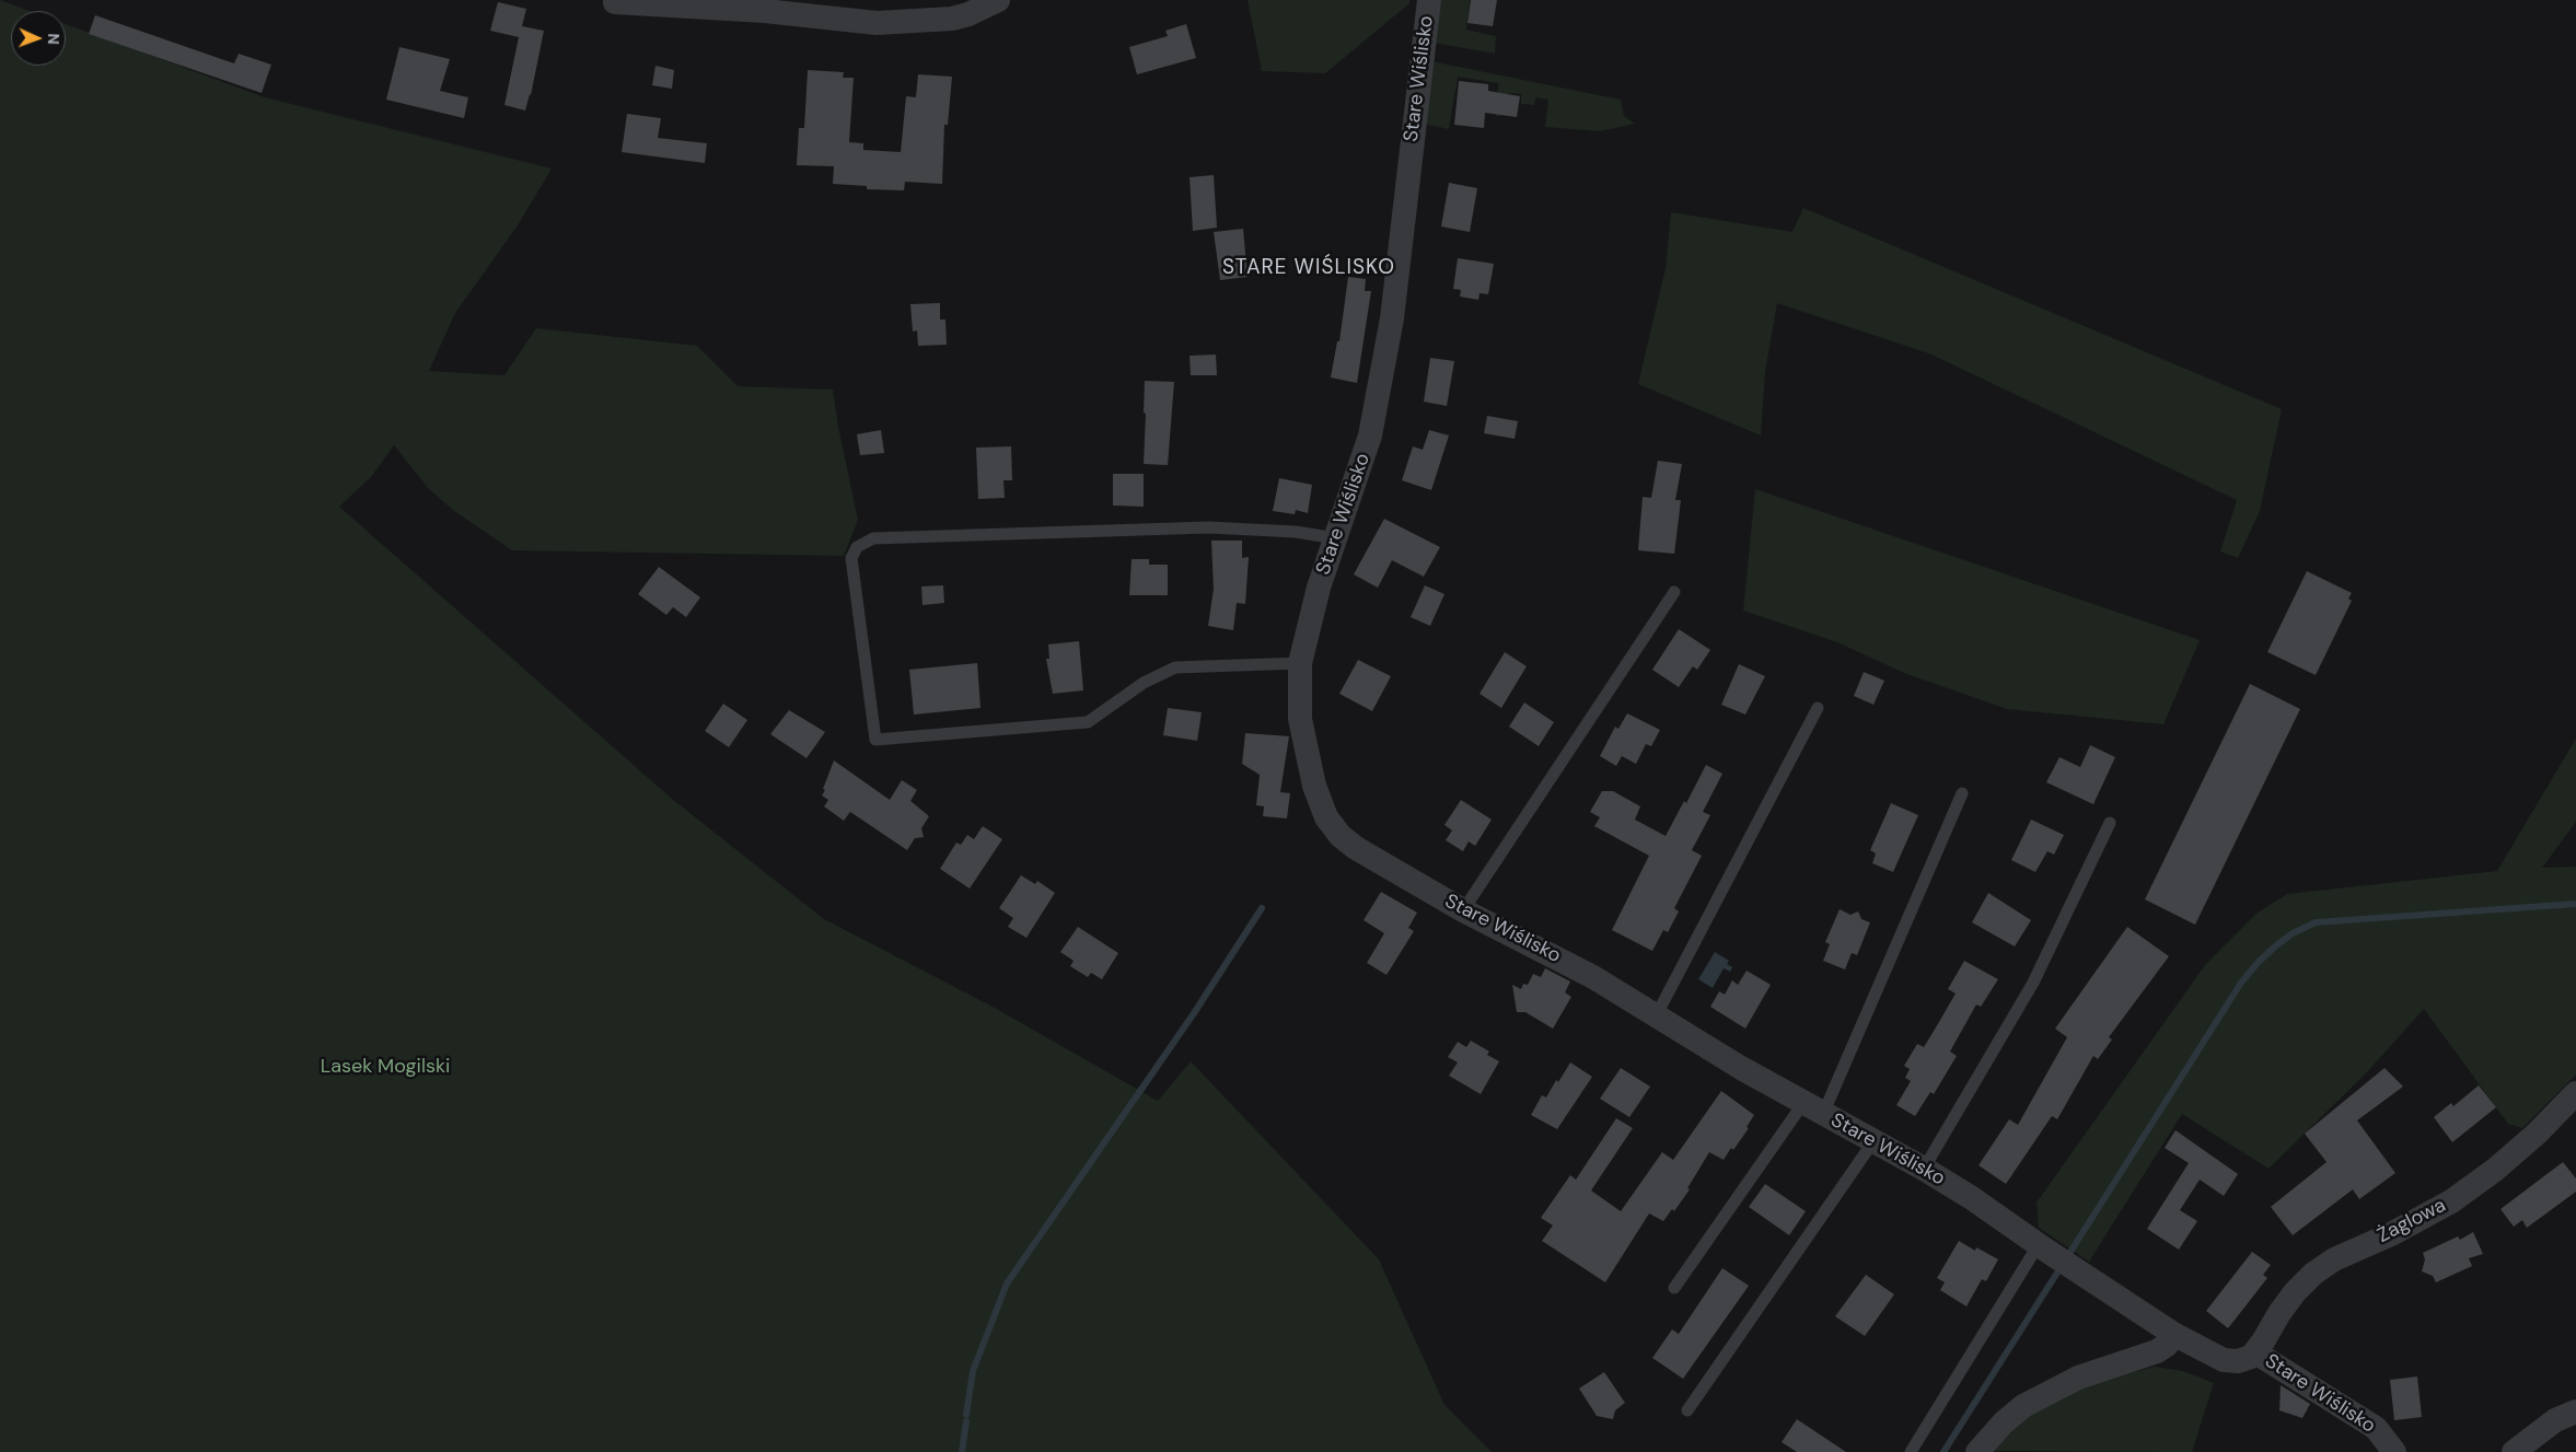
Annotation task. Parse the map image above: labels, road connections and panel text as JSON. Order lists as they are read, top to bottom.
{
  "streets": {
    "street": ["Stare Wiślisko", "Żaglowa"]
  },
  "crossings": [
    ["Stare Wiślisko", "Żaglowa"]
  ],
  "districts": ["STARE WIŚLISKO"],
  "parks": ["Lasek Mogilski"],
  "north": "right"
}
